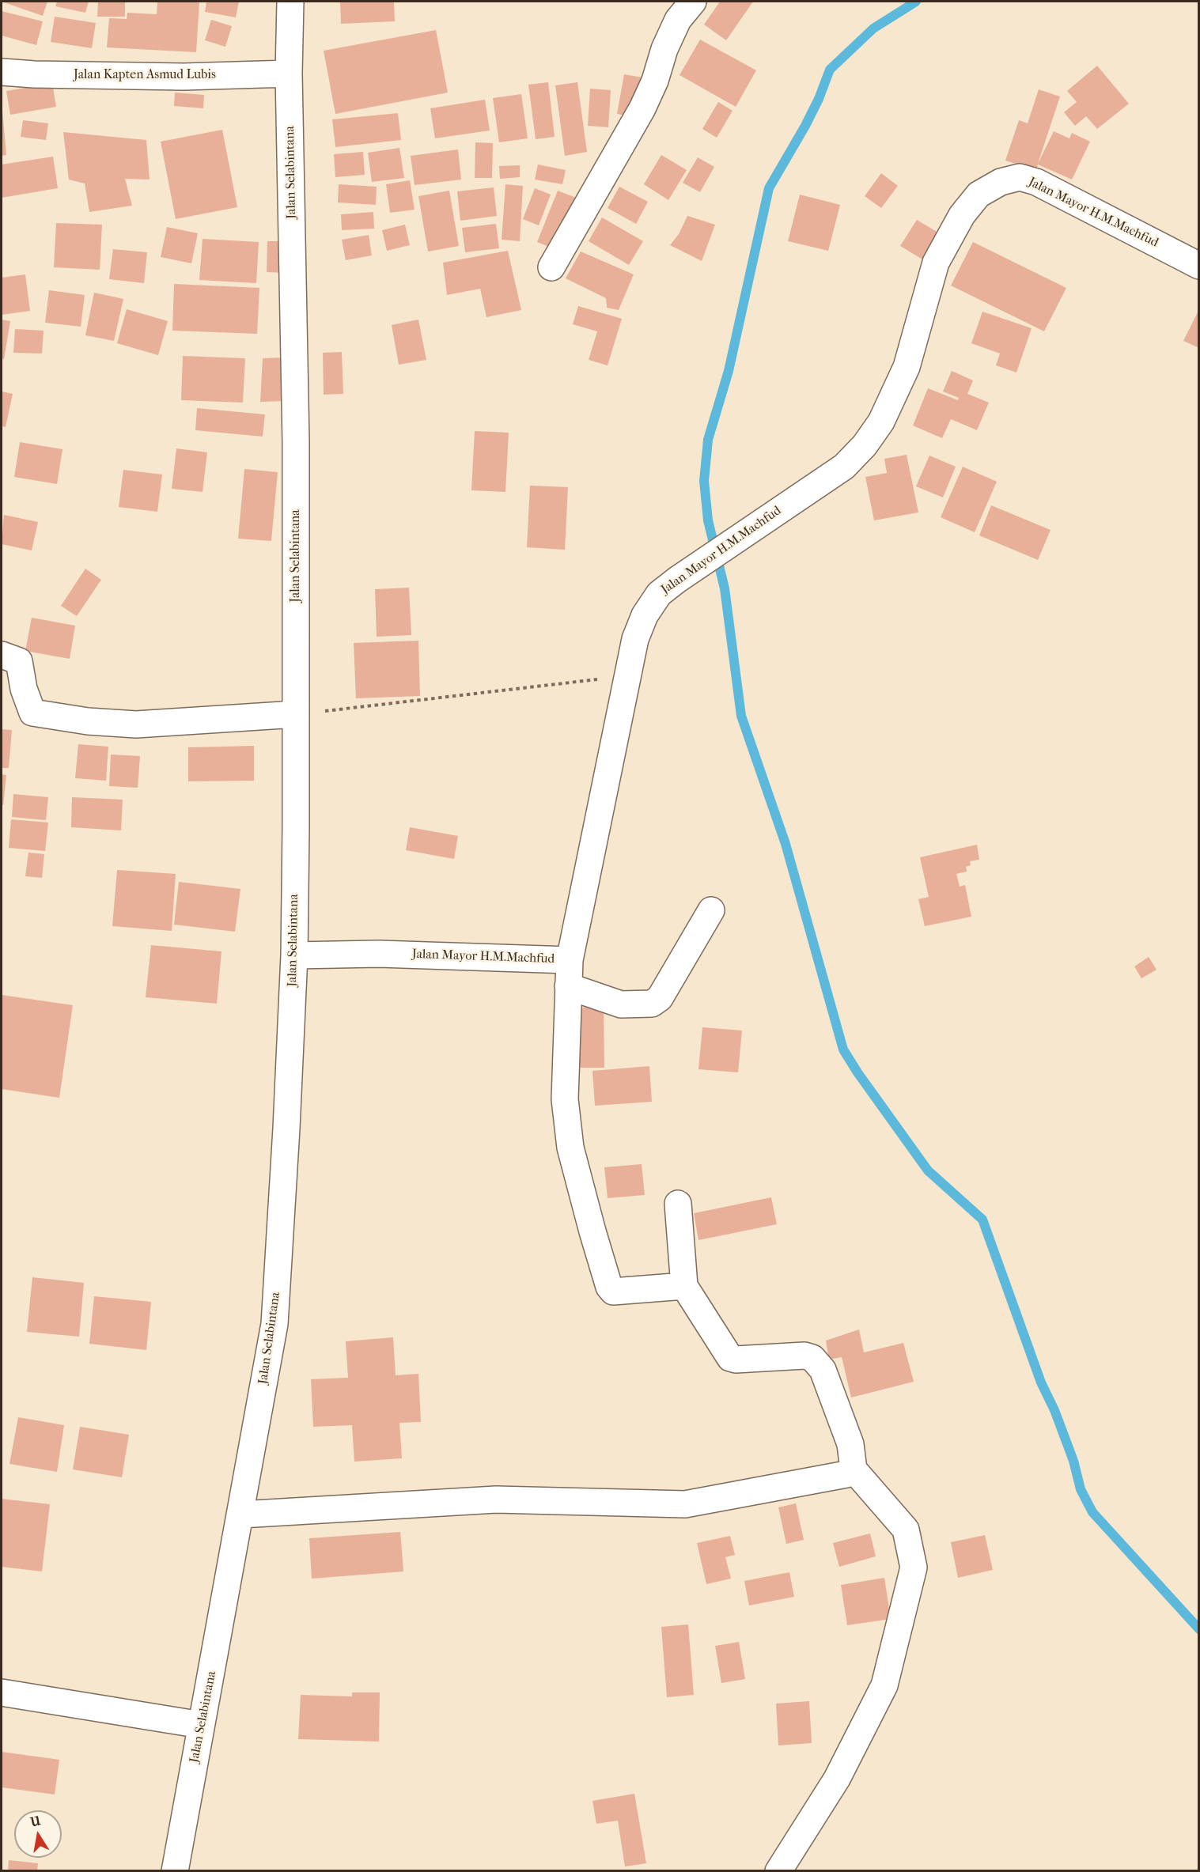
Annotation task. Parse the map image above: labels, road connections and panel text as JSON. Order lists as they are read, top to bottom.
{
  "streets": {
    "street": ["Jalan Kapten Asmud Lubis", "Jalan Selabintana", "Jalan Mayor H.M.Machfud"]
  },
  "crossings": [
    ["Jalan Kapten Asmud Lubis", "Jalan Selabintana"],
    ["Jalan Selabintana", "Jalan Mayor H.M.Machfud"]
  ],
  "north": "top"
}
